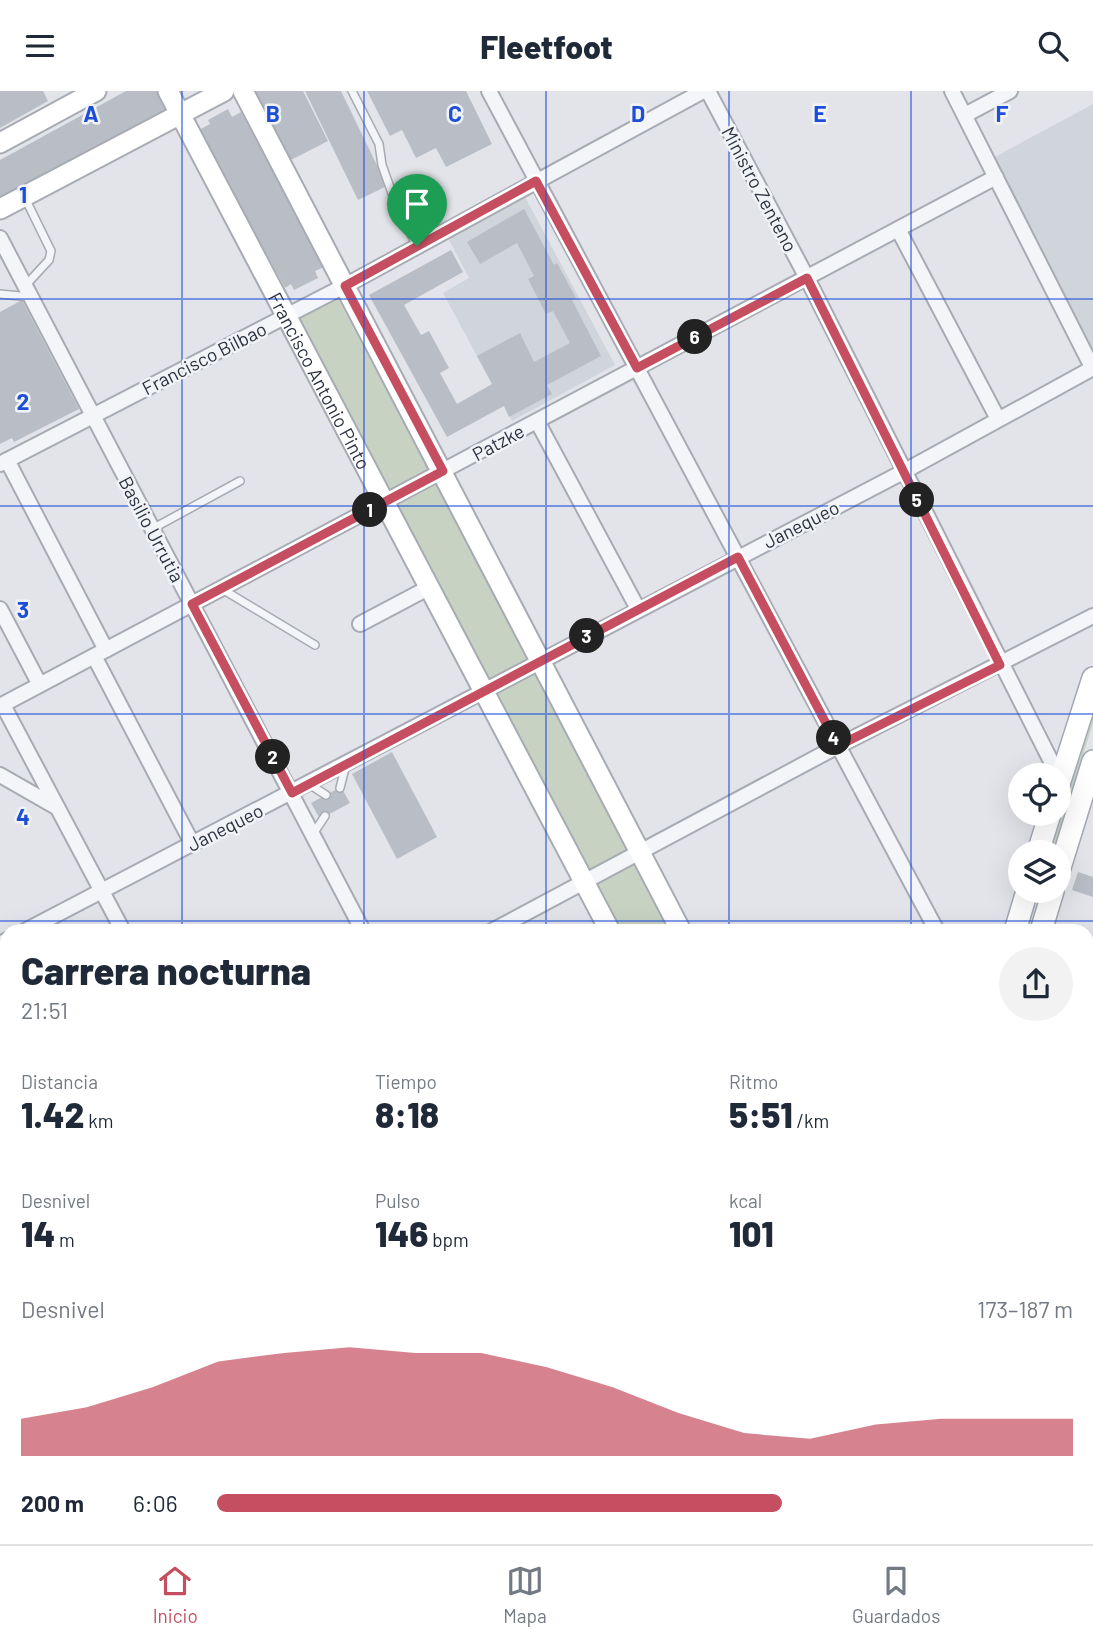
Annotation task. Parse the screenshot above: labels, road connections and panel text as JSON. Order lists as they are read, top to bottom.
{
  "streets": {
    "main road": ["Francisco Antonio Pinto"],
    "street": [
      "Ministro Zenteno",
      "Francisco Bilbao",
      "Patzke",
      "Janequeo",
      "Basilio Urrutia"
    ]
  },
  "crossings": [
    ["Ministro Zenteno", "Patzke"],
    ["Ministro Zenteno", "Janequeo"],
    ["Francisco Bilbao", "Francisco Antonio Pinto"],
    ["Francisco Bilbao", "Basilio Urrutia"],
    ["Francisco Antonio Pinto", "Patzke"],
    ["Francisco Antonio Pinto", "Janequeo"],
    ["Patzke", "Basilio Urrutia"],
    ["Janequeo", "Basilio Urrutia"]
  ],
  "page": {
    "header": "Fleetfoot",
    "pins": [
      "6",
      "5",
      "1",
      "3",
      "4",
      "2"
    ],
    "heading": ["Carrera nocturna", "21:51"],
    "stats": [
      ["Distancia", "1.42 km"],
      ["Tiempo", "8:18"],
      ["Ritmo", "5:51 /km"],
      ["Desnivel", "14 m"],
      ["Pulso", "146 bpm"],
      ["kcal", "101"]
    ],
    "chart": ["Desnivel", "173–187 m"],
    "list": [
      {
        "name": "200 m",
        "note": "6:06"
      }
    ],
    "tabs": ["Inicio", "Mapa", "Guardados"]
  },
  "grid": {
    "columns": [
      "A",
      "B",
      "C",
      "D",
      "E",
      "F"
    ],
    "rows": [
      "1",
      "2",
      "3",
      "4"
    ]
  }
}
